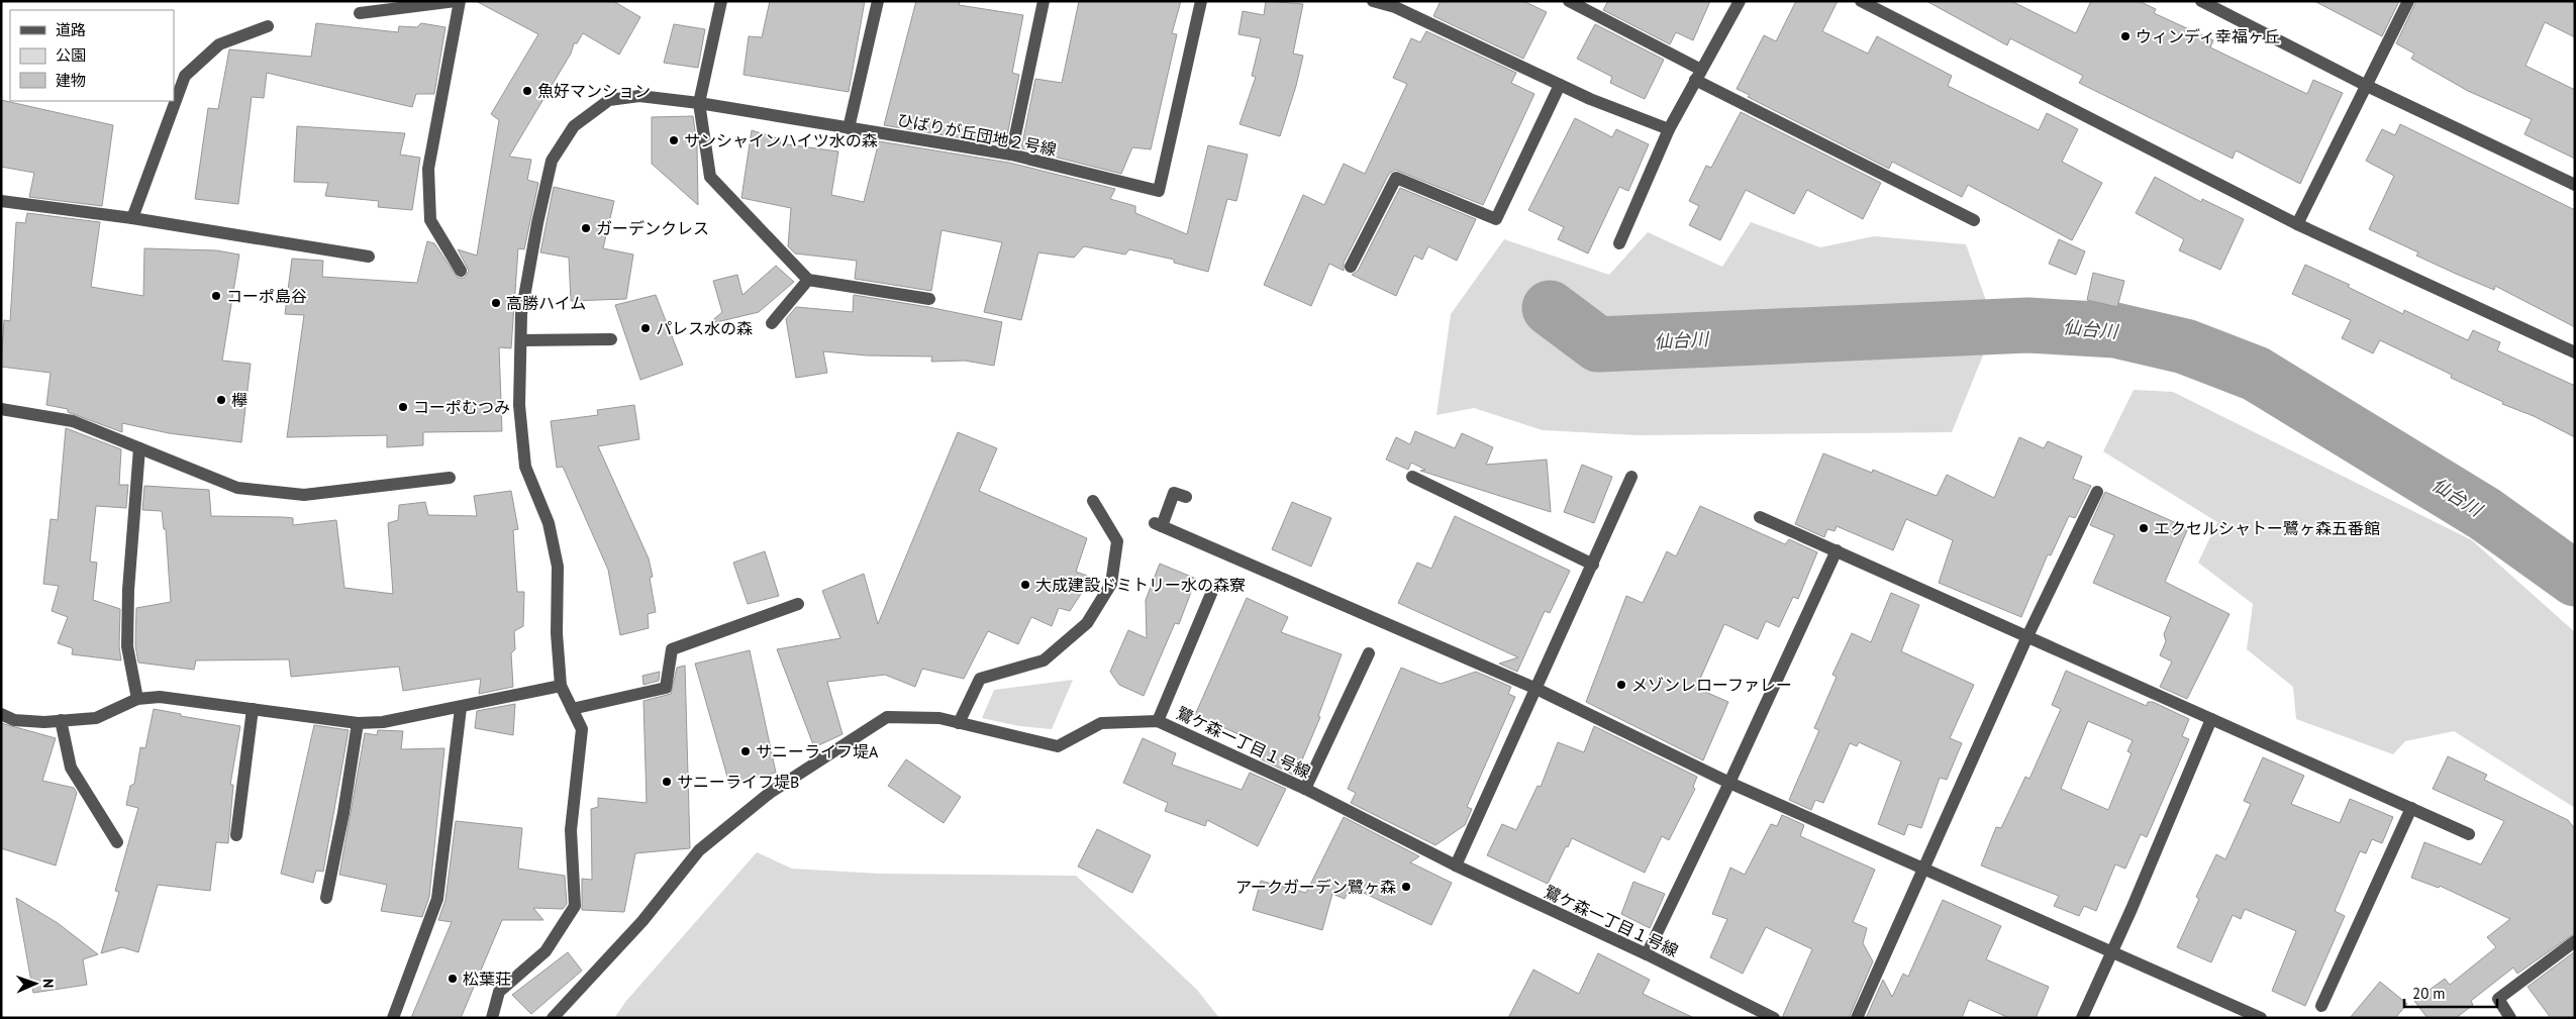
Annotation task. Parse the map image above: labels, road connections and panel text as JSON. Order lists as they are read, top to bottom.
{
  "streets": {
    "street": ["ひばりが丘団地２号線", "鷺ケ森一丁目１号線"]
  },
  "water": ["仙台川"],
  "places": [
    "ウィンディ幸福ヶ丘",
    "魚好マンション",
    "サンシャインハイツ水の森",
    "ガーデンクレス",
    "コーポ島谷",
    "高勝ハイム",
    "パレス水の森",
    "欅",
    "コーポむつみ",
    "エクセルシャトー鷺ヶ森五番館",
    "大成建設ドミトリー水の森寮",
    "メゾンレローファレー",
    "サニーライフ堤A",
    "サニーライフ堤B",
    "アークガーデン鷺ヶ森",
    "松葉荘"
  ],
  "legend": ["道路", "公園", "建物"],
  "scale_bar": "20 m",
  "north": "right"
}
